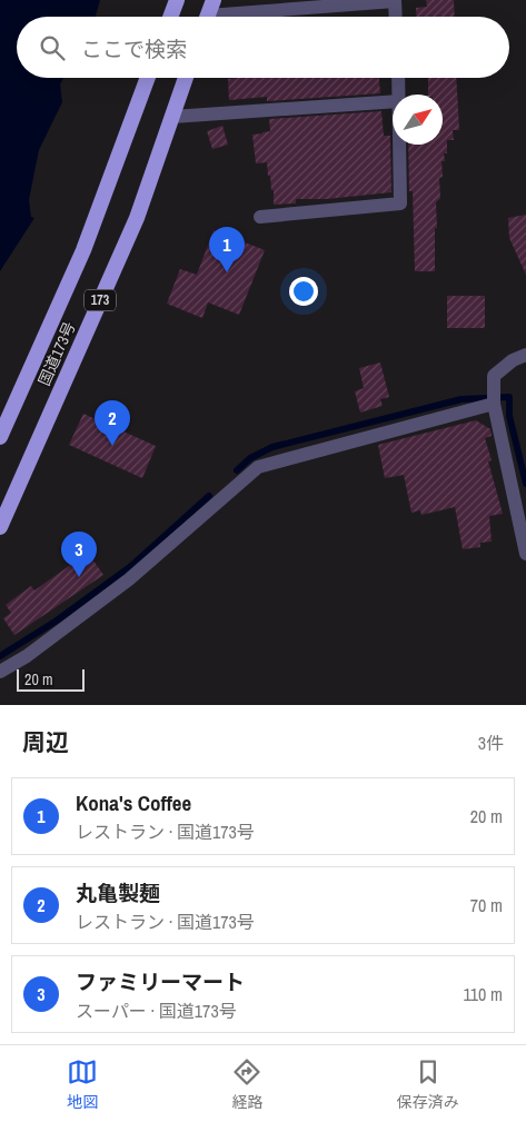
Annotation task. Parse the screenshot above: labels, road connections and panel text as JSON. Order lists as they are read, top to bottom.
{
  "streets": {
    "highway": ["173", "国道173号"]
  },
  "scale_bar": "20 m",
  "north": "top right",
  "page": {
    "search": "ここで検索",
    "pins": ["1", "2", "3"],
    "scale": "20 m",
    "heading": ["周辺", "3件"],
    "list": [
      {
        "mark": "1",
        "name": "Kona's Coffee",
        "note": "レストラン · 国道173号",
        "value": "20 m"
      },
      {
        "mark": "2",
        "name": "丸亀製麺",
        "note": "レストラン · 国道173号",
        "value": "70 m"
      },
      {
        "mark": "3",
        "name": "ファミリーマート",
        "note": "スーパー · 国道173号",
        "value": "110 m"
      }
    ],
    "nav": ["地図", "経路", "保存済み"]
  }
}
